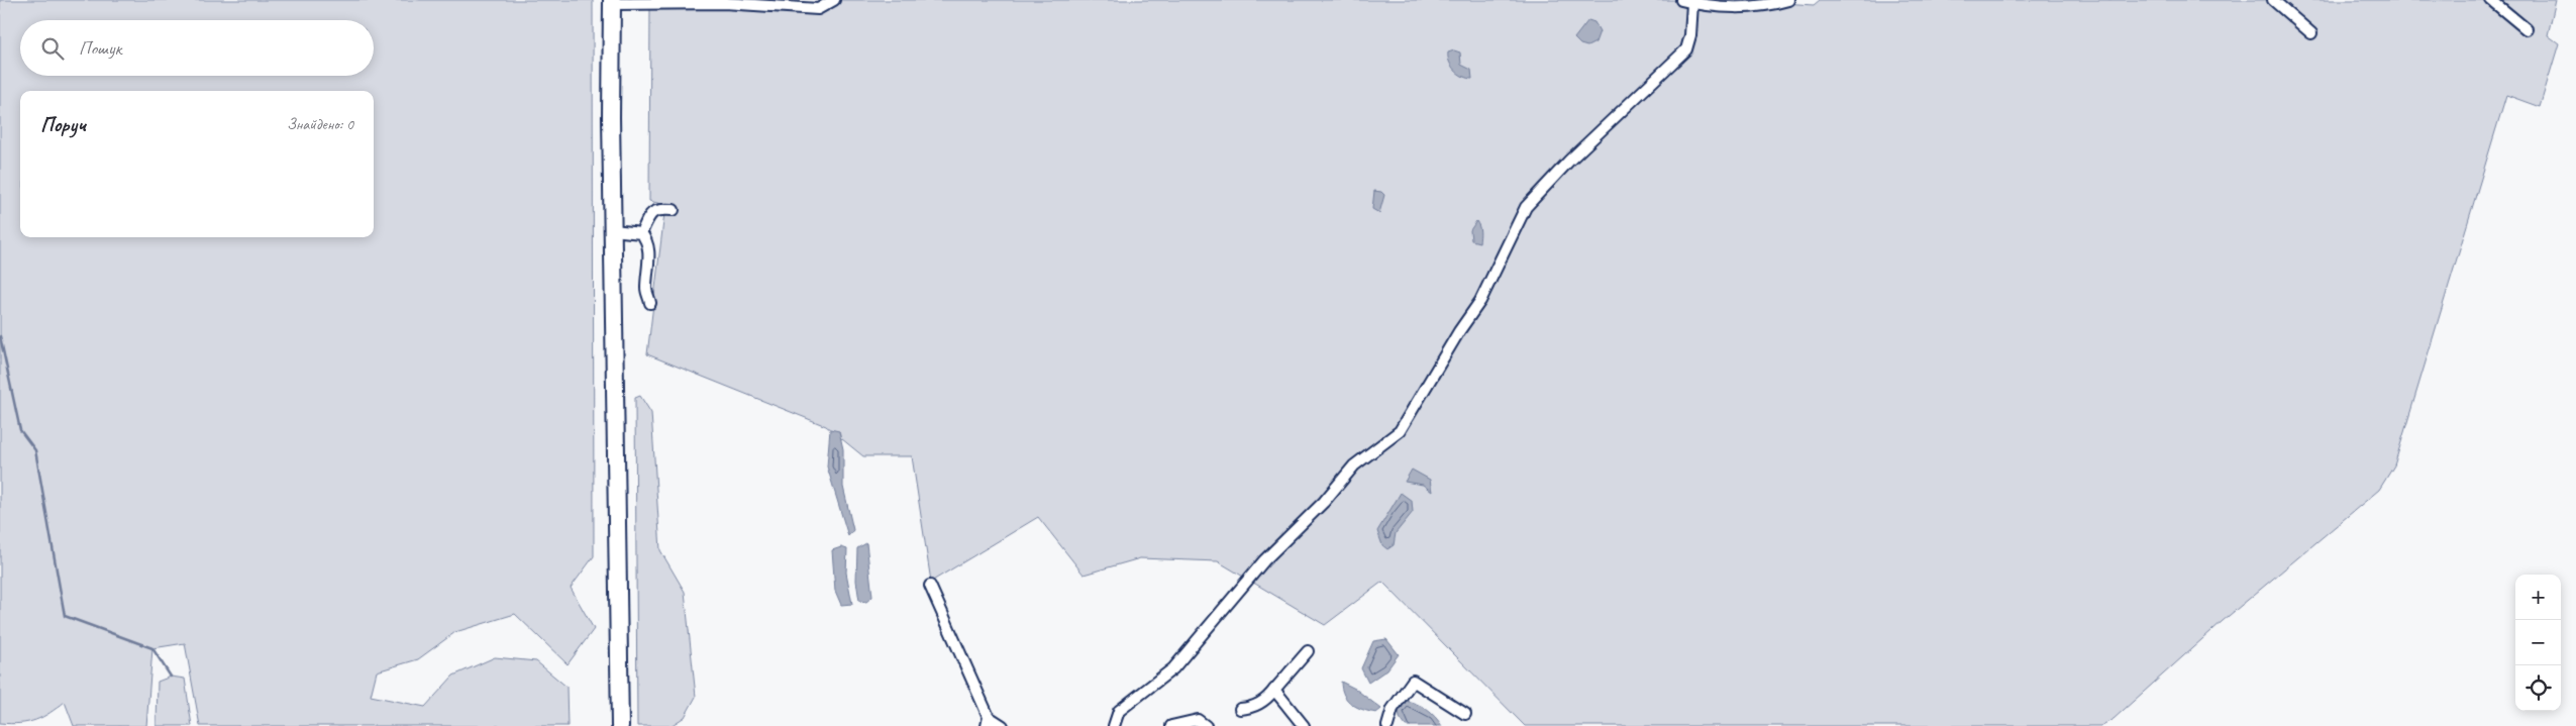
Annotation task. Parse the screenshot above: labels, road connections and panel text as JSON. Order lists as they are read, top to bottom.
{
  "page": {
    "search": "Пошук",
    "heading": ["Поруч", "Знайдено: 0"],
    "map_buttons": ["+", "−"]
  }
}
